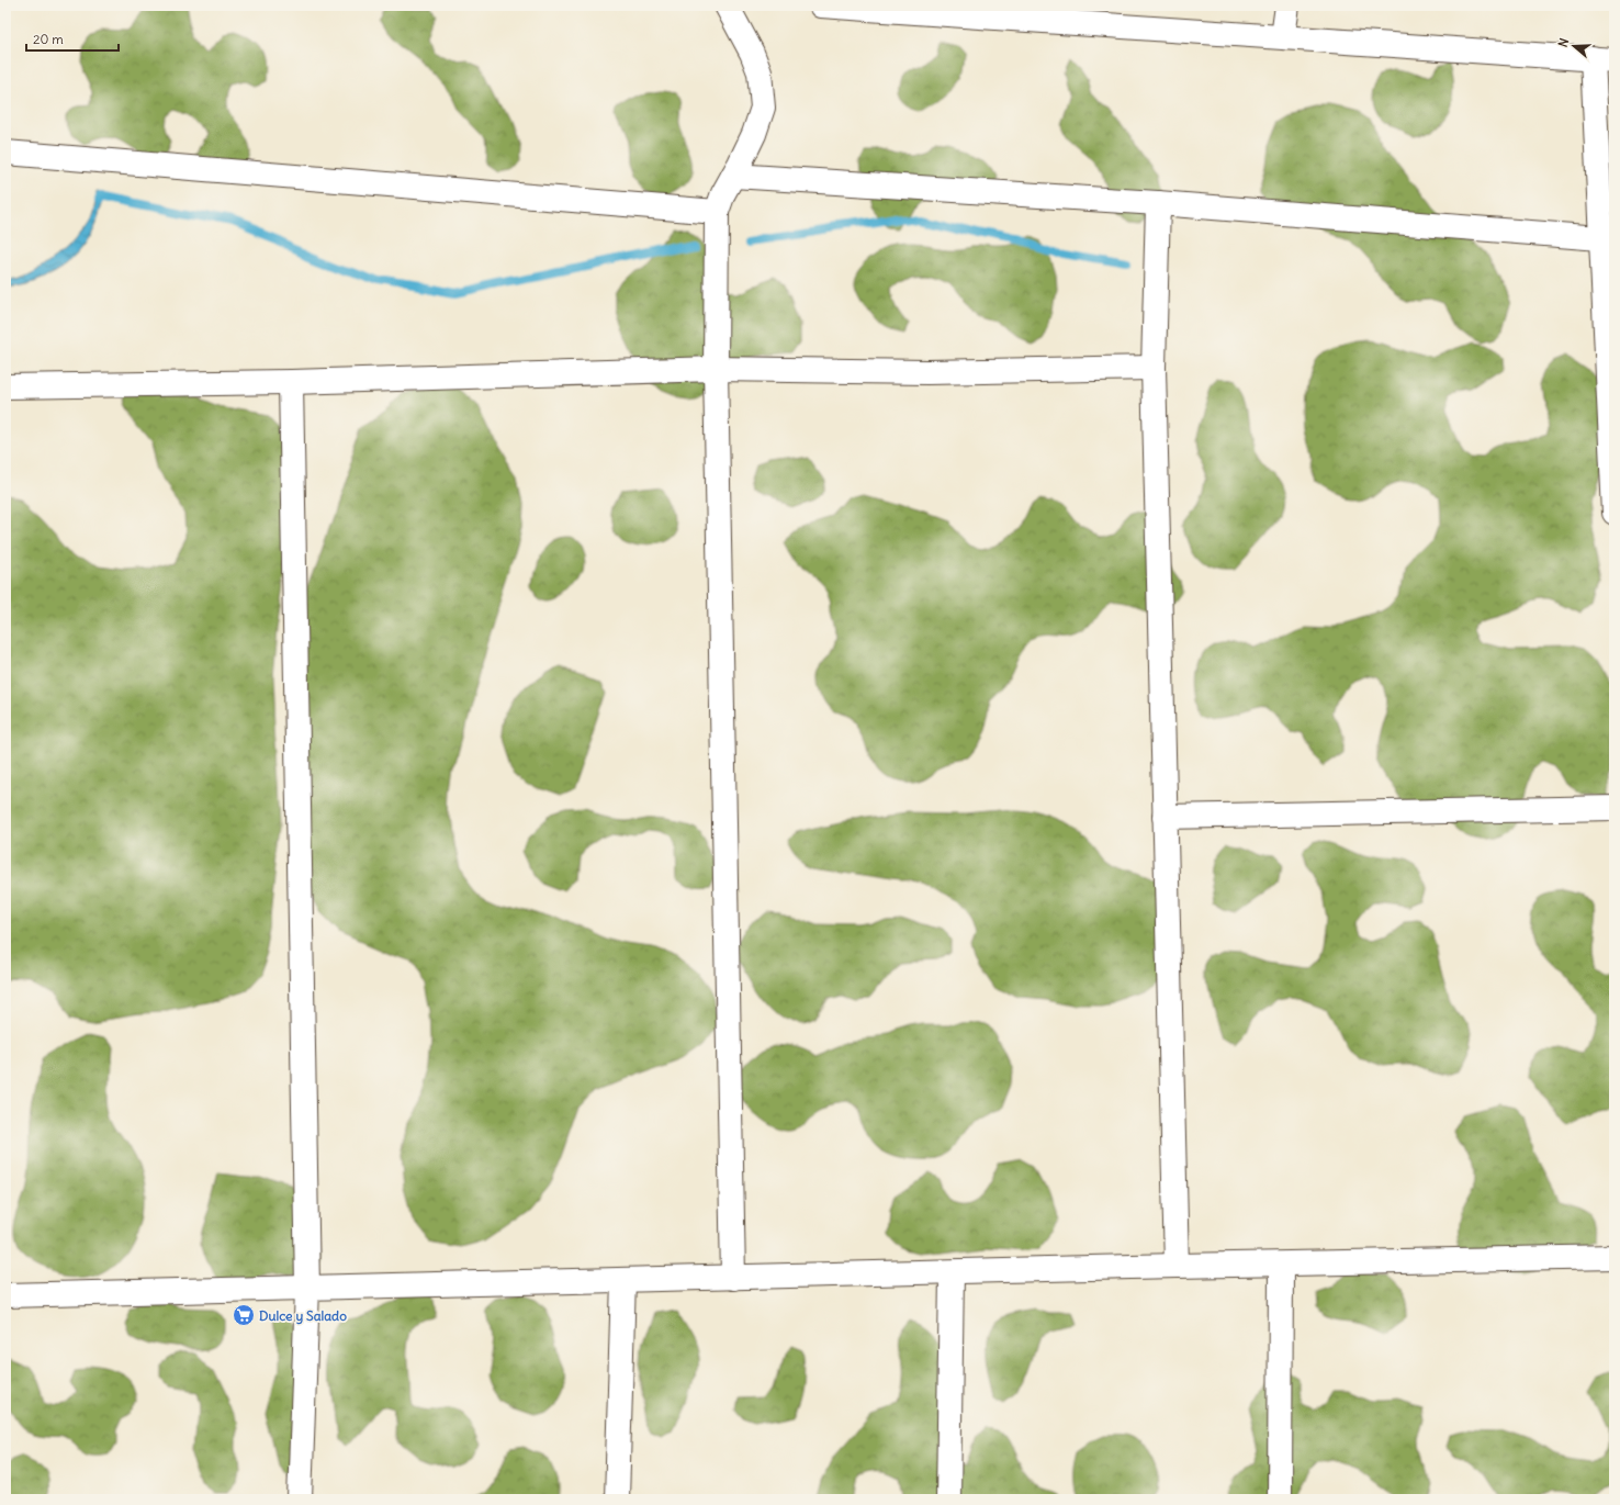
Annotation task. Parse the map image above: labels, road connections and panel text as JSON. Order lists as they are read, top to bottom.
{
  "places": {
    "supermarket": ["Dulce y Salado"]
  },
  "scale_bar": "20 m",
  "north": "left"
}
